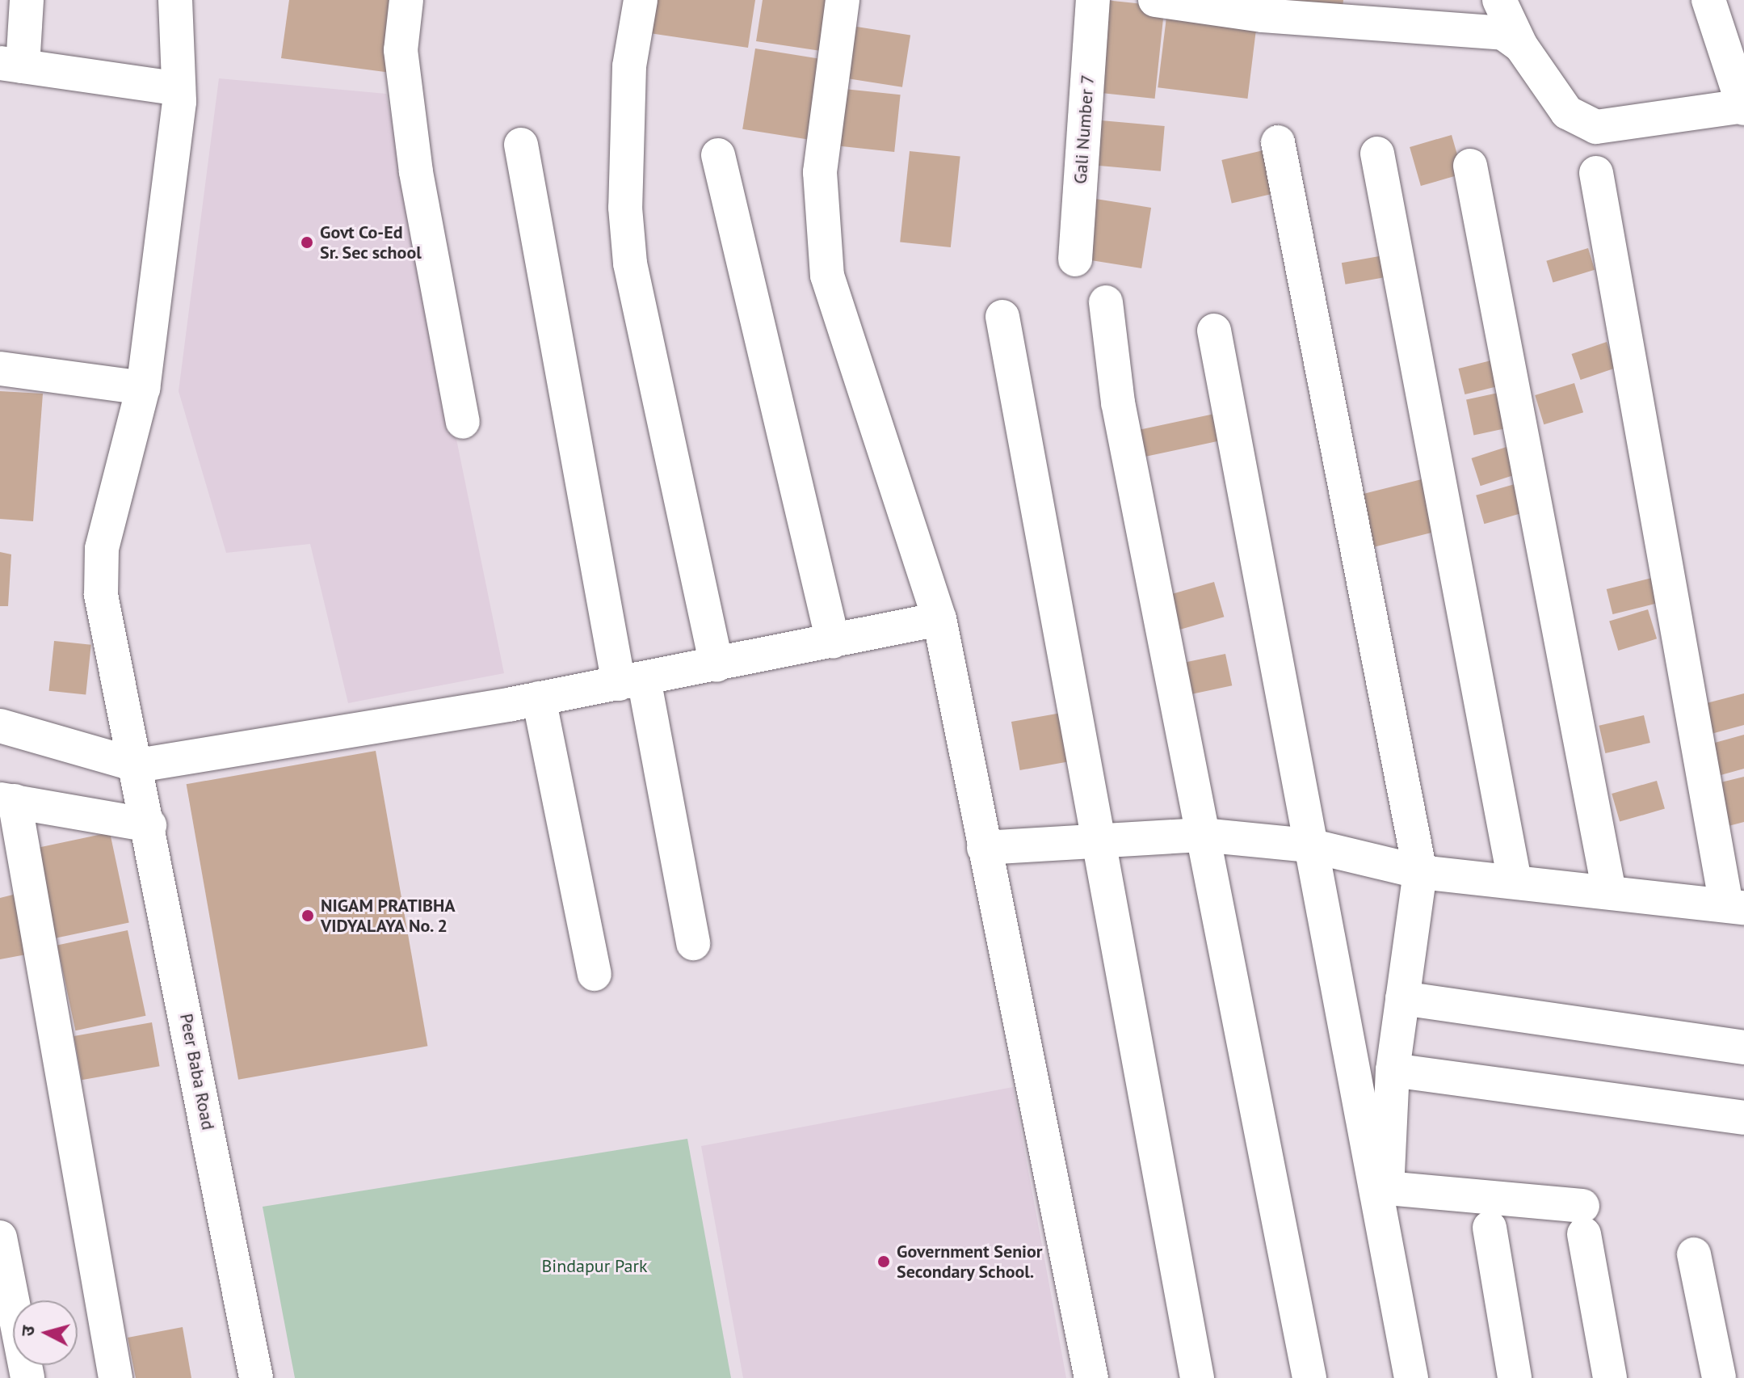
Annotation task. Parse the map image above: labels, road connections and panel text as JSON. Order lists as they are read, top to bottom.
{
  "streets": {
    "street": ["Gali Number 7", "Peer Baba Road"]
  },
  "parks": ["Bindapur Park"],
  "places": ["Govt Co-Ed Sr. Sec school", "NIGAM PRATIBHA VIDYALAYA No. 2", "Government Senior Secondary School."],
  "north": "left"
}
